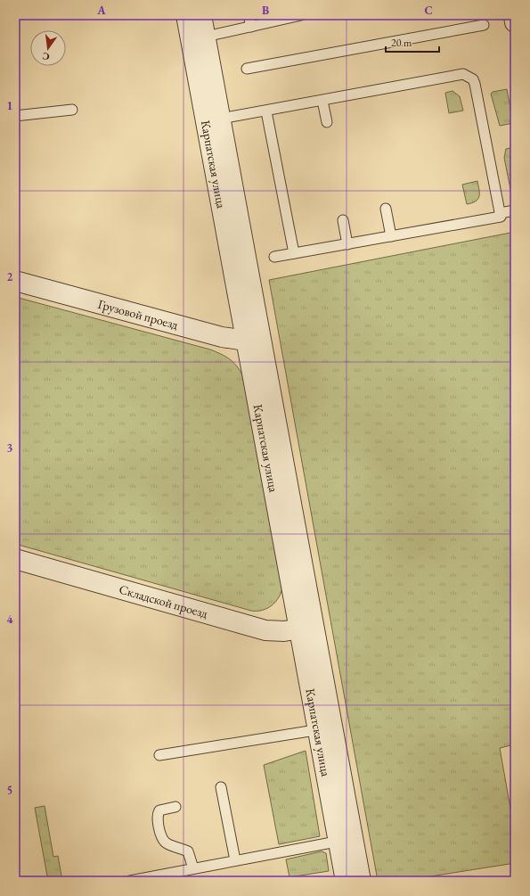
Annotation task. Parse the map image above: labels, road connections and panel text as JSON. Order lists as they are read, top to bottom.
{
  "streets": {
    "street": ["Карпатская улица", "Грузовой проезд", "Складской проезд"]
  },
  "crossings": [
    ["Карпатская улица", "Грузовой проезд"],
    ["Карпатская улица", "Складской проезд"]
  ],
  "scale_bar": "20 m",
  "north": "bottom",
  "grid": {
    "columns": ["A", "B", "C"],
    "rows": [
      "1",
      "2",
      "3",
      "4",
      "5"
    ]
  }
}
